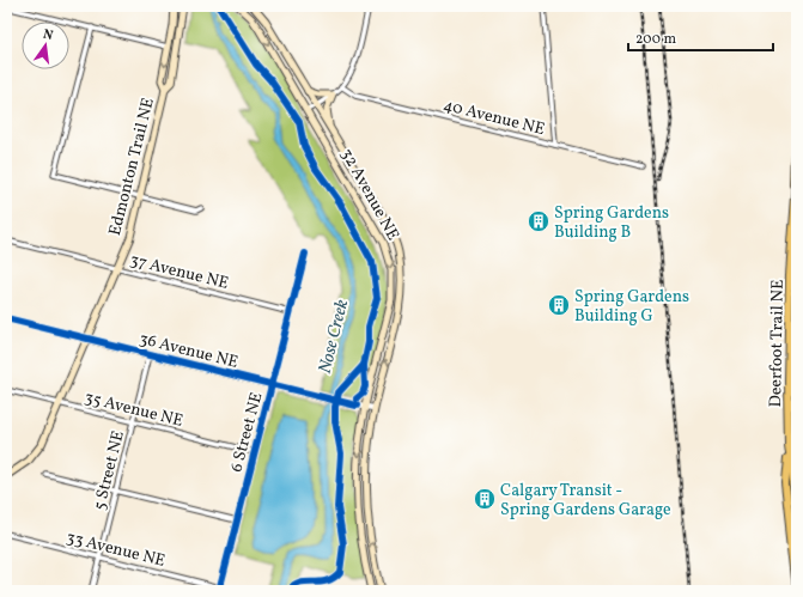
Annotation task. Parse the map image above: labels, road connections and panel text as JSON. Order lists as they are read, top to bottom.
{
  "streets": {
    "highway": ["Deerfoot Trail NE"],
    "main road": ["Edmonton Trail NE", "32 Avenue NE"],
    "street": [
      "40 Avenue NE",
      "37 Avenue NE",
      "36 Avenue NE",
      "35 Avenue NE",
      "6 Street NE",
      "5 Street NE",
      "33 Avenue NE"
    ]
  },
  "crossings": [
    ["Edmonton Trail NE", "37 Avenue NE"],
    ["Edmonton Trail NE", "36 Avenue NE"],
    ["Edmonton Trail NE", "35 Avenue NE"],
    ["32 Avenue NE", "36 Avenue NE"],
    ["37 Avenue NE", "6 Street NE"],
    ["36 Avenue NE", "6 Street NE"],
    ["36 Avenue NE", "5 Street NE"],
    ["35 Avenue NE", "6 Street NE"],
    ["35 Avenue NE", "5 Street NE"],
    ["6 Street NE", "33 Avenue NE"],
    ["5 Street NE", "33 Avenue NE"]
  ],
  "water": ["Nose Creek"],
  "places": {
    "building": ["Spring Gardens Building B", "Spring Gardens Building G", "Calgary Transit - Spring Gardens Garage"]
  },
  "scale_bar": "200 m",
  "north": "top"
}
